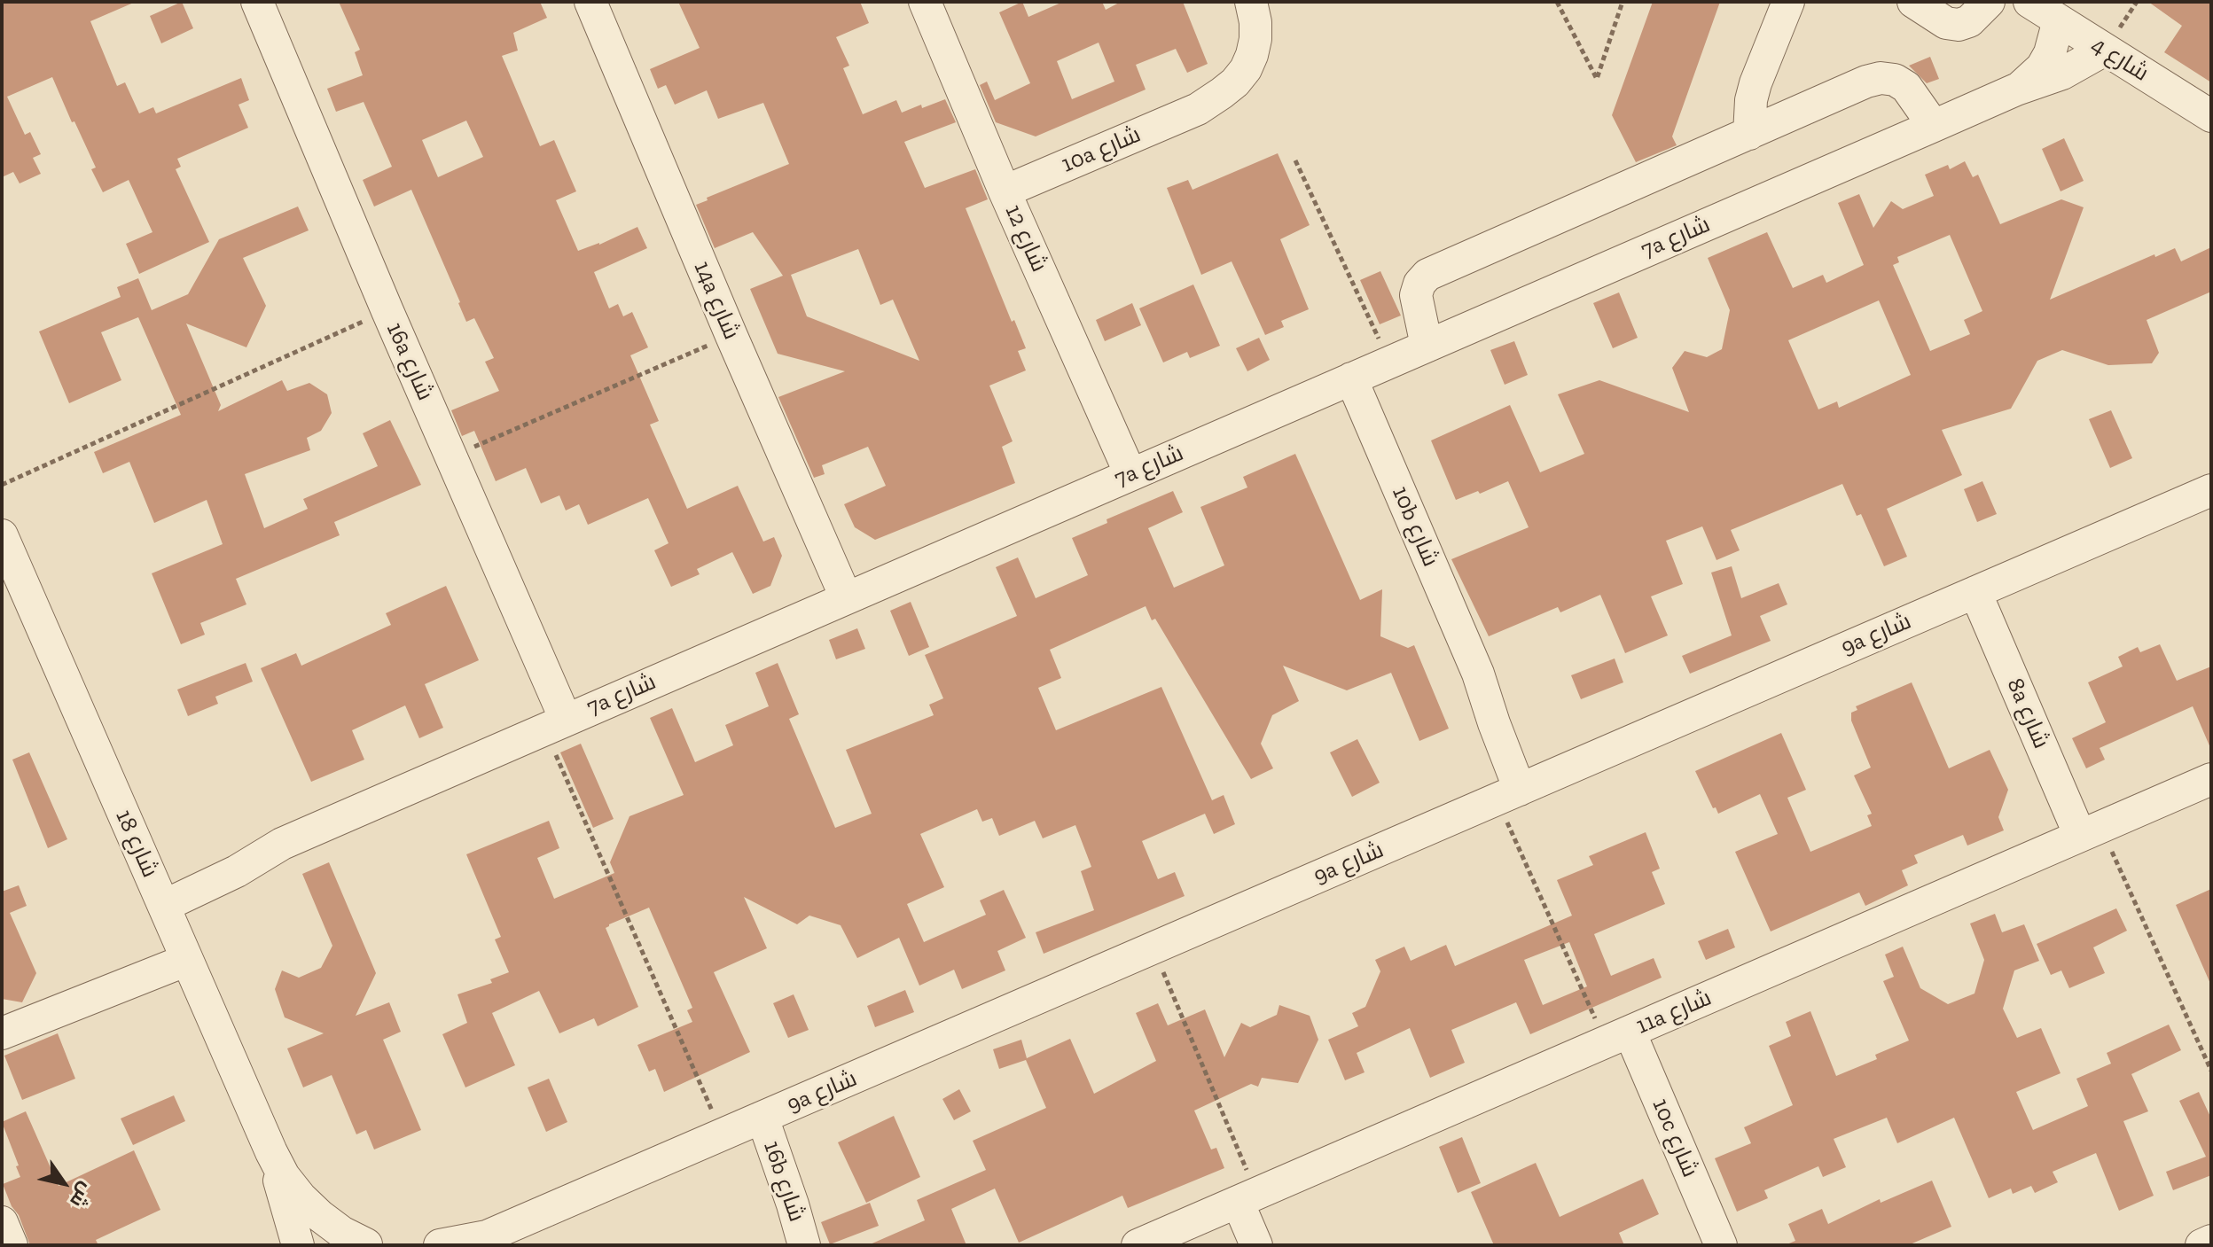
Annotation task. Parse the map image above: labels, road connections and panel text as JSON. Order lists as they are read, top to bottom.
{
  "streets": {
    "street": [
      "شارع 4",
      "10a شارع",
      "7a شارع",
      "شارع 12",
      "14a شارع",
      "16a شارع",
      "10b شارع",
      "9a شارع",
      "8a شارع",
      "شارع 18",
      "11a شارع",
      "10c شارع",
      "16b شارع"
    ]
  },
  "crossings": [
    ["شارع 4", "7a شارع"],
    ["10a شارع", "شارع 12"],
    ["7a شارع", "شارع 12"],
    ["7a شارع", "14a شارع"],
    ["7a شارع", "16a شارع"],
    ["7a شارع", "10b شارع"],
    ["7a شارع", "شارع 18"],
    ["10b شارع", "9a شارع"],
    ["9a شارع", "8a شارع"],
    ["9a شارع", "16b شارع"],
    ["8a شارع", "11a شارع"],
    ["11a شارع", "10c شارع"]
  ],
  "north": "bottom right"
}
